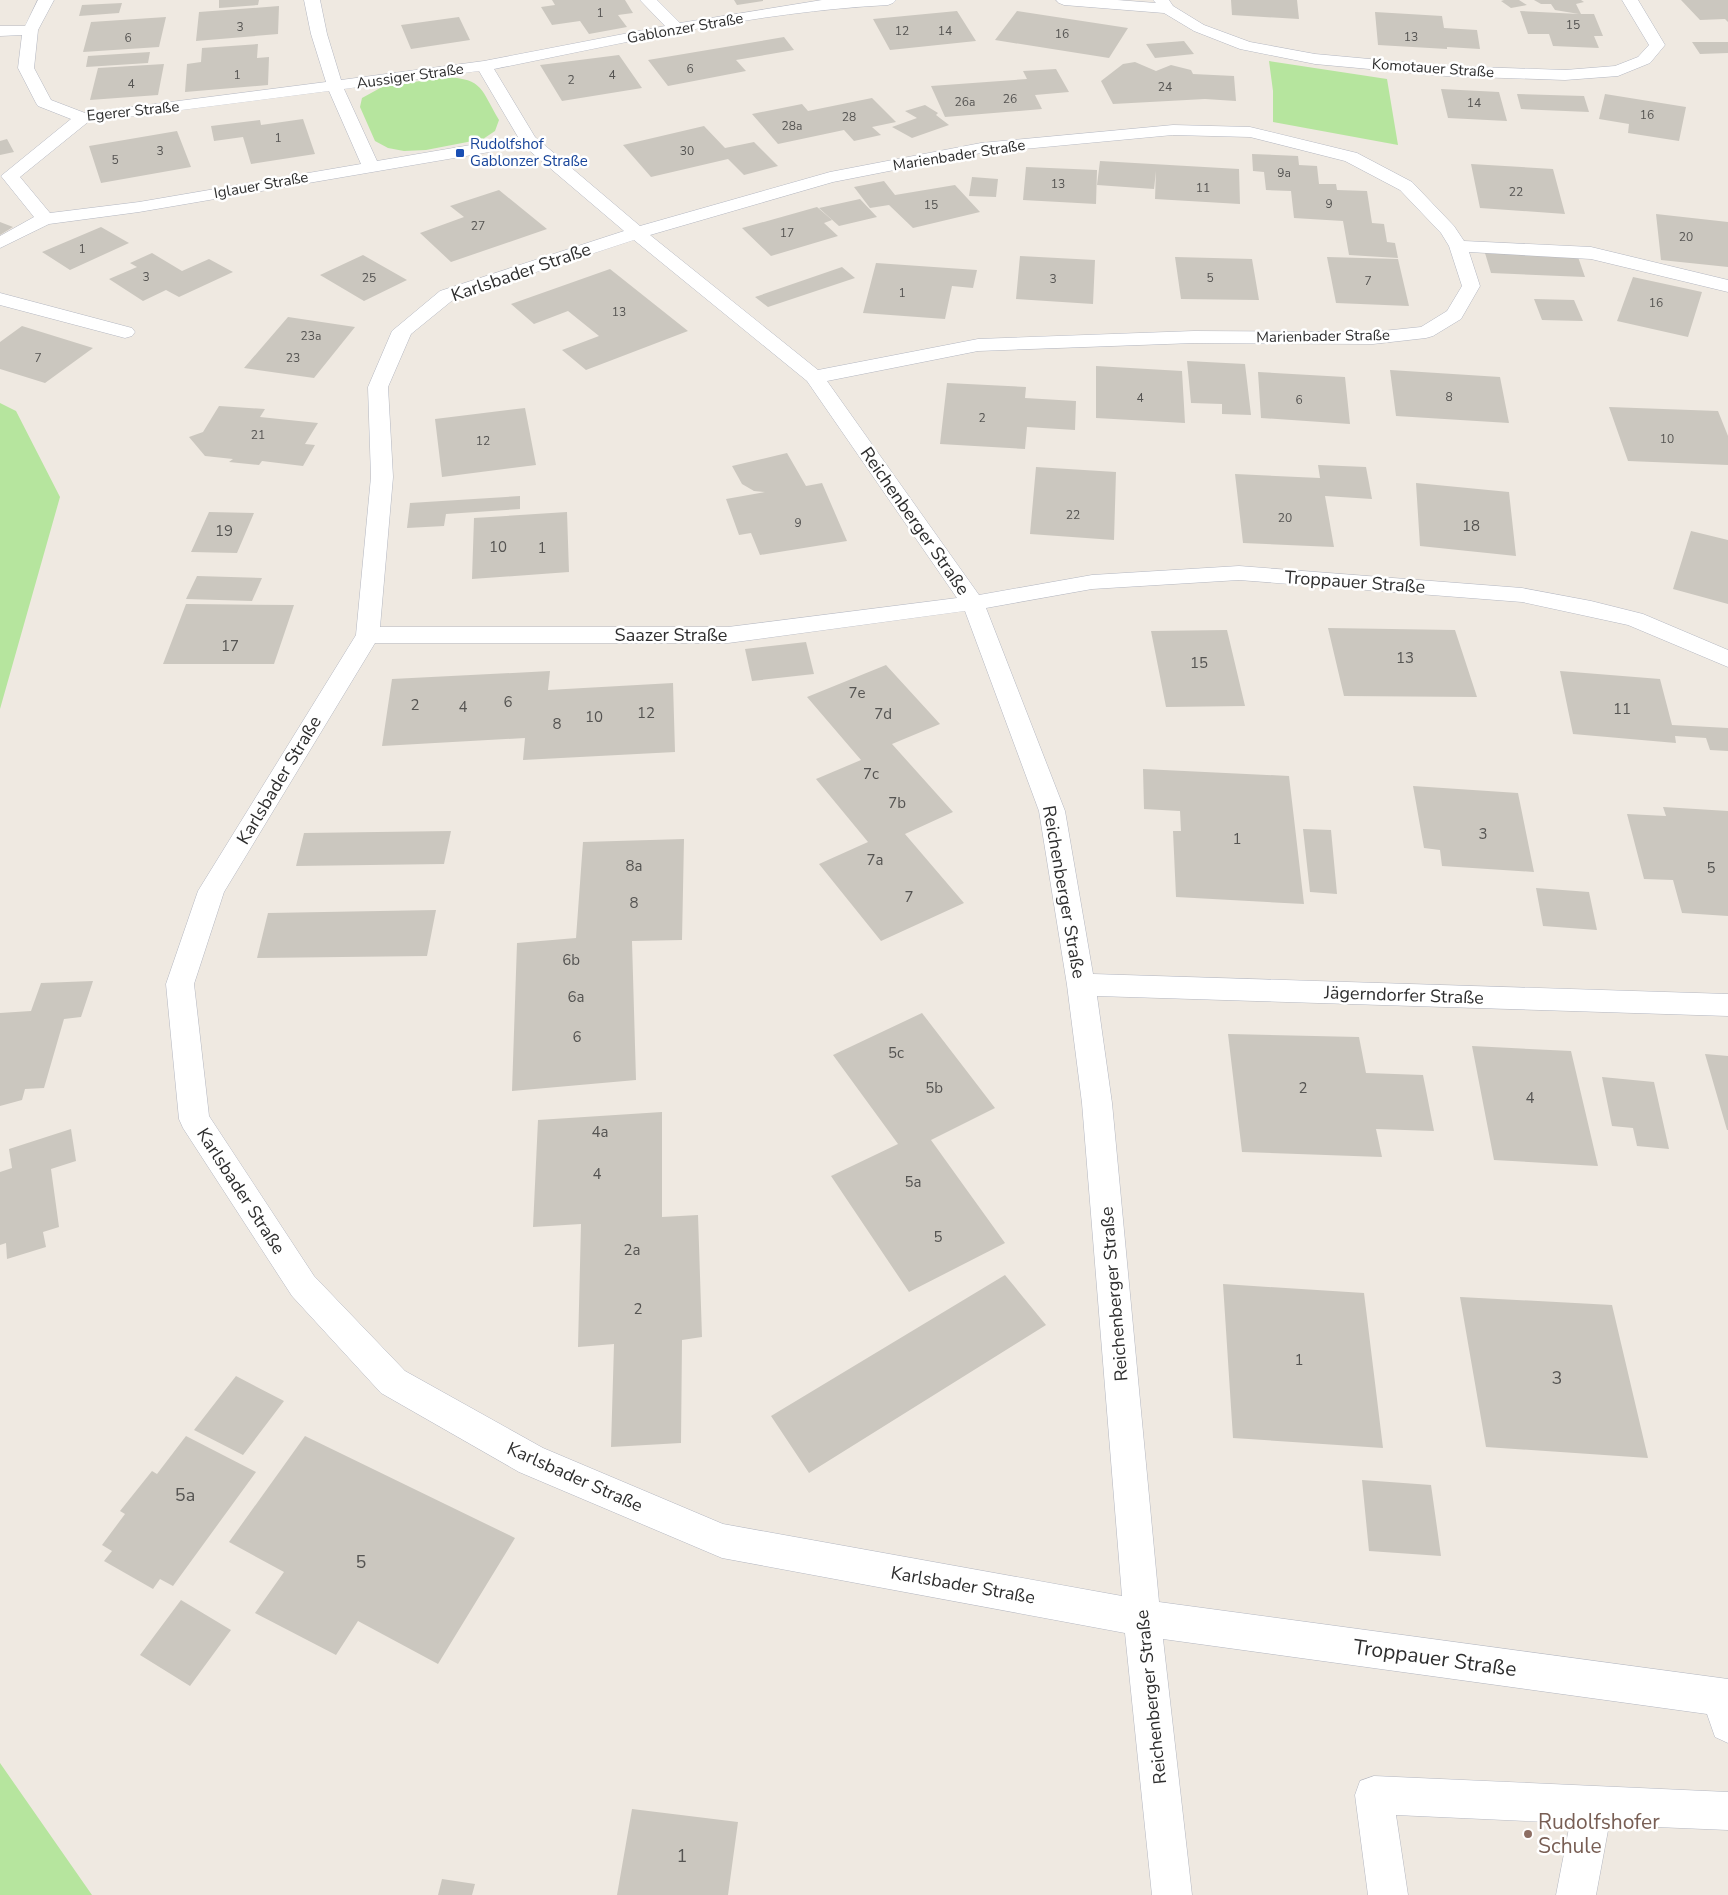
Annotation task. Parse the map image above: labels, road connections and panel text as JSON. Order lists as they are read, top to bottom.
{
  "streets": {
    "street": [
      "Gablonzer Straße",
      "Komotauer Straße",
      "Aussiger Straße",
      "Egerer Straße",
      "Marienbader Straße",
      "Iglauer Straße",
      "Karlsbader Straße",
      "Reichenberger Straße",
      "Troppauer Straße",
      "Saazer Straße",
      "Jägerndorfer Straße"
    ]
  },
  "crossings": [
    ["Gablonzer Straße", "Aussiger Straße"],
    ["Gablonzer Straße", "Reichenberger Straße"],
    ["Aussiger Straße", "Egerer Straße"],
    ["Aussiger Straße", "Iglauer Straße"],
    ["Aussiger Straße", "Reichenberger Straße"],
    ["Marienbader Straße", "Karlsbader Straße"],
    ["Marienbader Straße", "Reichenberger Straße"],
    ["Iglauer Straße", "Reichenberger Straße"],
    ["Karlsbader Straße", "Reichenberger Straße"],
    ["Karlsbader Straße", "Troppauer Straße"],
    ["Karlsbader Straße", "Saazer Straße"],
    ["Reichenberger Straße", "Troppauer Straße"],
    ["Reichenberger Straße", "Saazer Straße"],
    ["Reichenberger Straße", "Jägerndorfer Straße"],
    ["Troppauer Straße", "Saazer Straße"]
  ],
  "places": {
    "transit": ["Rudolfshof Gablonzer Straße"],
    "other": ["Rudolfshofer Schule"]
  },
  "house_numbers": [
    "1",
    "15",
    "3",
    "12",
    "14",
    "16",
    "13",
    "6",
    "6",
    "1",
    "4",
    "2",
    "4",
    "24",
    "26",
    "26a",
    "14",
    "16",
    "28",
    "28a",
    "1",
    "3",
    "30",
    "5",
    "9a",
    "13",
    "11",
    "22",
    "9",
    "15",
    "27",
    "17",
    "20",
    "1",
    "3",
    "25",
    "5",
    "3",
    "7",
    "1",
    "16",
    "13",
    "23a",
    "7",
    "23",
    "8",
    "4",
    "6",
    "2",
    "21",
    "10",
    "12",
    "22",
    "20",
    "9",
    "18",
    "19",
    "10",
    "1",
    "17",
    "13",
    "15",
    "7e",
    "6",
    "2",
    "4",
    "11",
    "12",
    "7d",
    "10",
    "8",
    "7c",
    "7b",
    "3",
    "1",
    "7a",
    "8a",
    "5",
    "7",
    "8",
    "6b",
    "6a",
    "6",
    "5c",
    "5b",
    "2",
    "4",
    "4a",
    "4",
    "5a",
    "5",
    "2a",
    "2",
    "1",
    "3",
    "5a",
    "5",
    "1"
  ]
}
